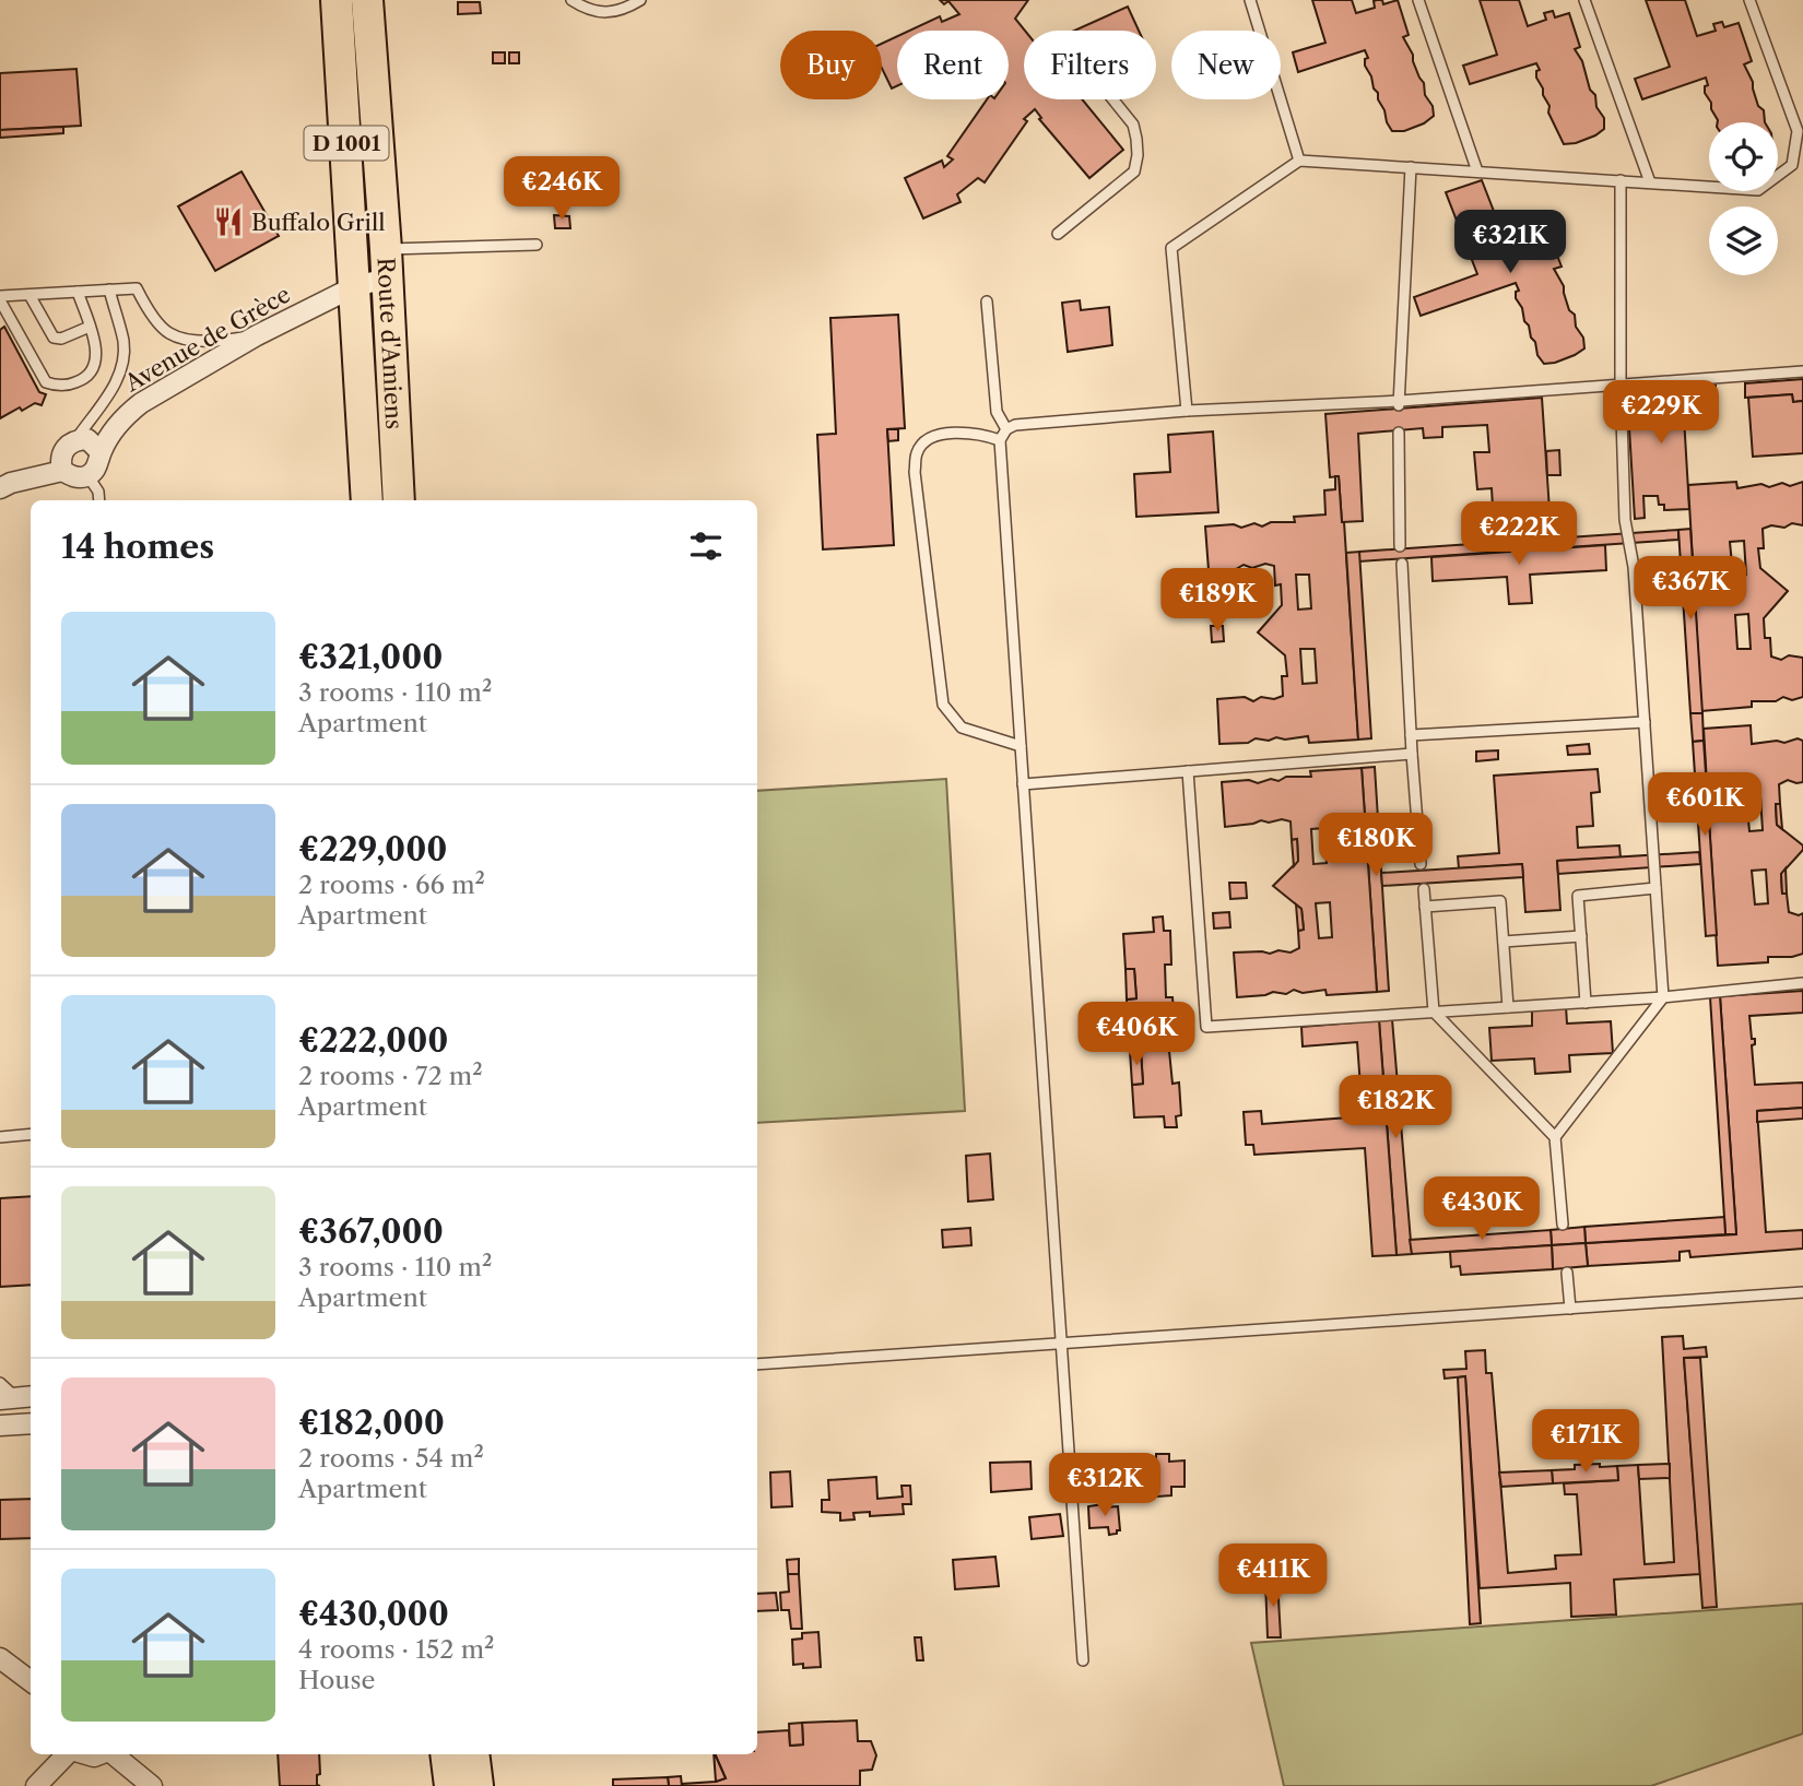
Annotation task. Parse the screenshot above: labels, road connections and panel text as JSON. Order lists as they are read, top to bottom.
{
  "streets": {
    "main road": ["D 1001", "Route d'Amiens"],
    "street": ["Avenue de Grèce"]
  },
  "crossings": [
    ["Avenue de Grèce", "Route d'Amiens"]
  ],
  "places": {
    "restaurant": ["Buffalo Grill"]
  },
  "page": {
    "chip": [
      "Buy",
      "Rent",
      "Filters",
      "New"
    ],
    "price": [
      "€246K",
      "€321K",
      "€229K",
      "€222K",
      "€367K",
      "€189K",
      "€601K",
      "€180K",
      "€406K",
      "€182K",
      "€430K",
      "€171K",
      "€312K",
      "€411K"
    ],
    "heading": "14 homes",
    "list": [
      {
        "name": "€321,000",
        "note": "3 rooms · 110 m² · Apartment"
      },
      {
        "name": "€229,000",
        "note": "2 rooms · 66 m² · Apartment"
      },
      {
        "name": "€222,000",
        "note": "2 rooms · 72 m² · Apartment"
      },
      {
        "name": "€367,000",
        "note": "3 rooms · 110 m² · Apartment"
      },
      {
        "name": "€182,000",
        "note": "2 rooms · 54 m² · Apartment"
      },
      {
        "name": "€430,000",
        "note": "4 rooms · 152 m² · House"
      }
    ]
  }
}
